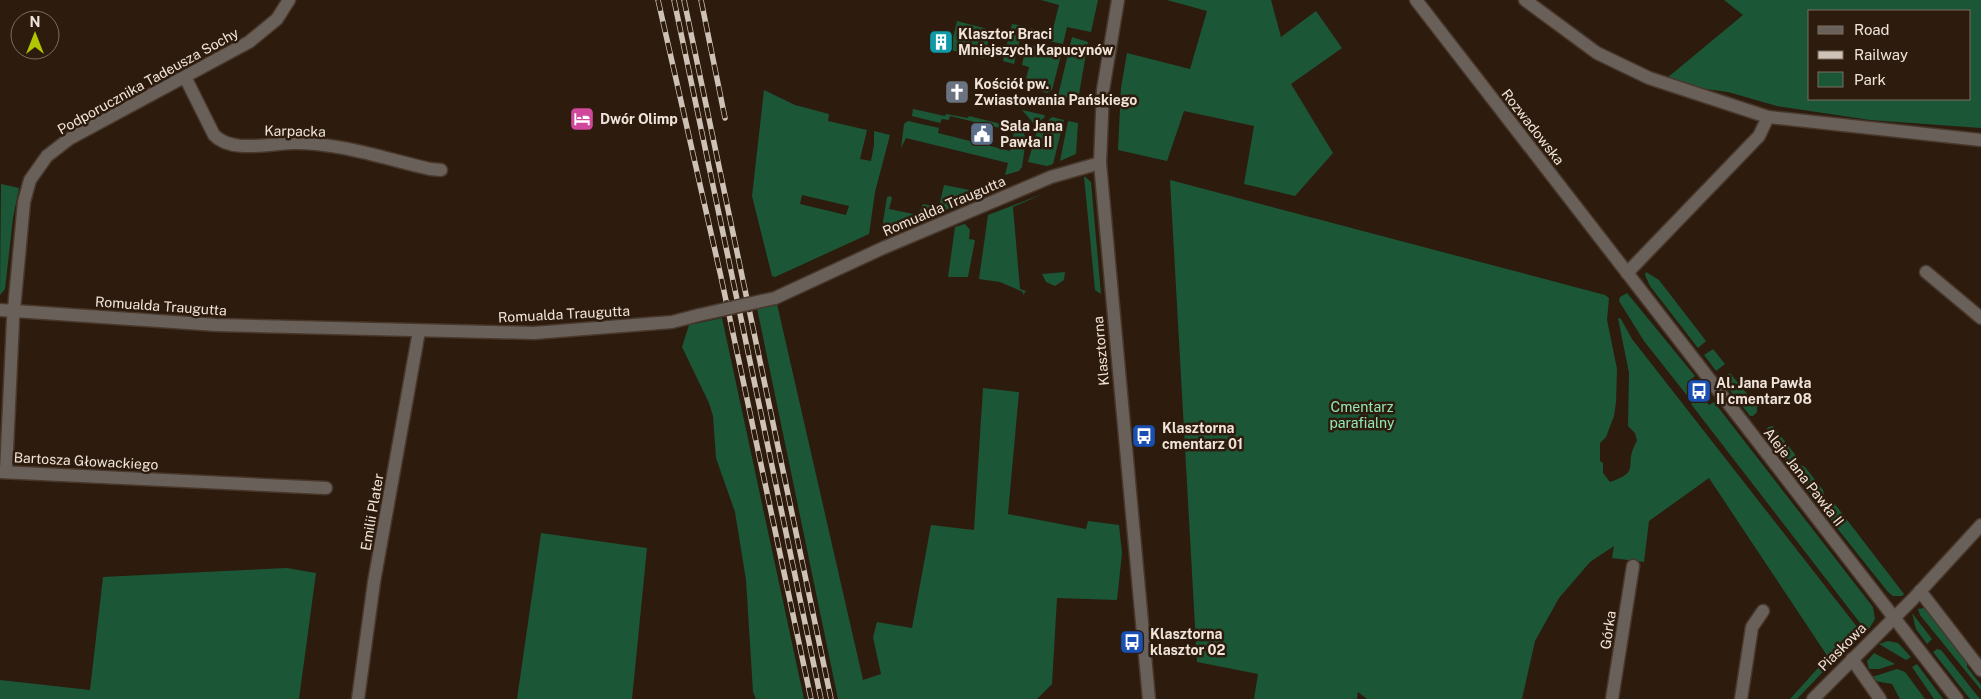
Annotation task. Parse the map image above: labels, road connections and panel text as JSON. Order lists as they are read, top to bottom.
{
  "streets": {
    "street": [
      "Podporucznika Tadeusza Sochy",
      "Rozwadowska",
      "Karpacka",
      "Romualda Traugutta",
      "Klasztorna",
      "Bartosza Głowackiego",
      "Aleje Jana Pawła II",
      "Emilii Plater",
      "Górka",
      "Piaskowa"
    ]
  },
  "crossings": [
    ["Podporucznika Tadeusza Sochy", "Karpacka"],
    ["Podporucznika Tadeusza Sochy", "Romualda Traugutta"],
    ["Podporucznika Tadeusza Sochy", "Bartosza Głowackiego"],
    ["Rozwadowska", "Aleje Jana Pawła II"],
    ["Romualda Traugutta", "Klasztorna"],
    ["Romualda Traugutta", "Bartosza Głowackiego"],
    ["Romualda Traugutta", "Emilii Plater"],
    ["Aleje Jana Pawła II", "Piaskowa"]
  ],
  "parks": ["Cmentarz parafialny"],
  "places": {
    "building": ["Klasztor Braci Mniejszych Kapucynów"],
    "church": ["Kościół pw. Zwiastowania Pańskiego"],
    "hotel": ["Dwór Olimp"],
    "public building": ["Sala Jana Pawła II"],
    "bus stop": ["Al. Jana Pawła II cmentarz 08", "Klasztorna cmentarz 01", "Klasztorna klasztor 02"]
  },
  "legend": ["Road", "Railway", "Park"],
  "north": "top"
}
